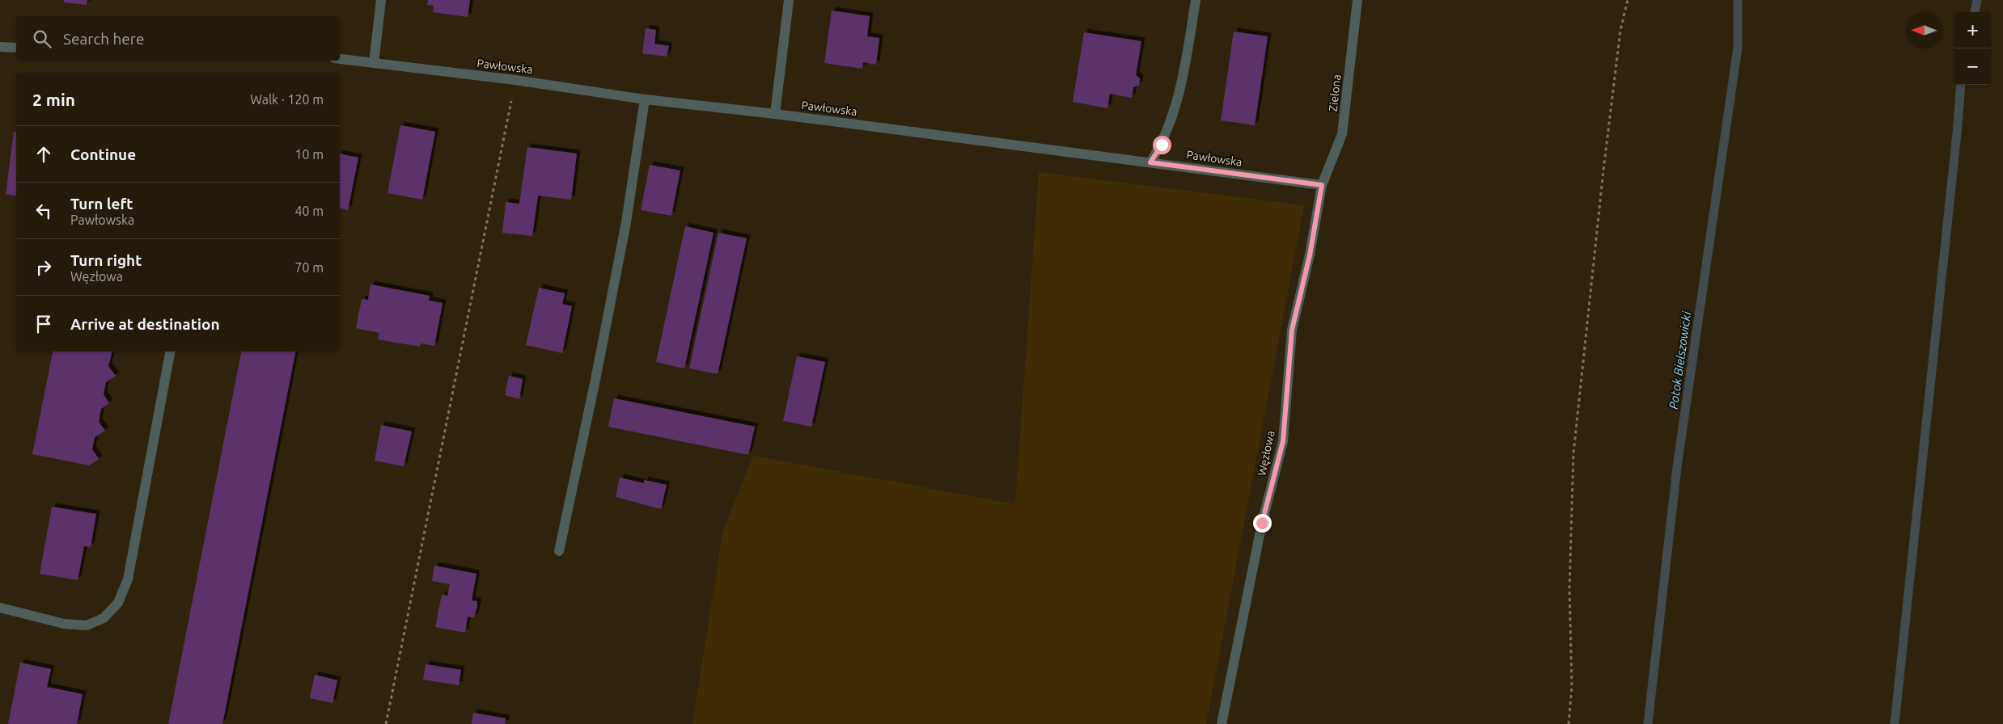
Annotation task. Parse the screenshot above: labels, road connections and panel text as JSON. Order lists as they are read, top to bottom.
{
  "streets": {
    "street": ["Pawłowska", "Zielona", "Węzłowa"]
  },
  "crossings": [
    ["Pawłowska", "Zielona"],
    ["Pawłowska", "Węzłowa"],
    ["Zielona", "Węzłowa"]
  ],
  "water": ["Potok Bielszowicki"],
  "north": "left",
  "page": {
    "map_buttons": ["+", "−"],
    "search": "Search here",
    "heading": ["2 min", "Walk · 120 m"],
    "list": [
      ["Continue", "10 m"],
      ["Turn left", "Pawłowska", "40 m"],
      ["Turn right", "Węzłowa", "70 m"],
      "Arrive at destination"
    ]
  }
}
